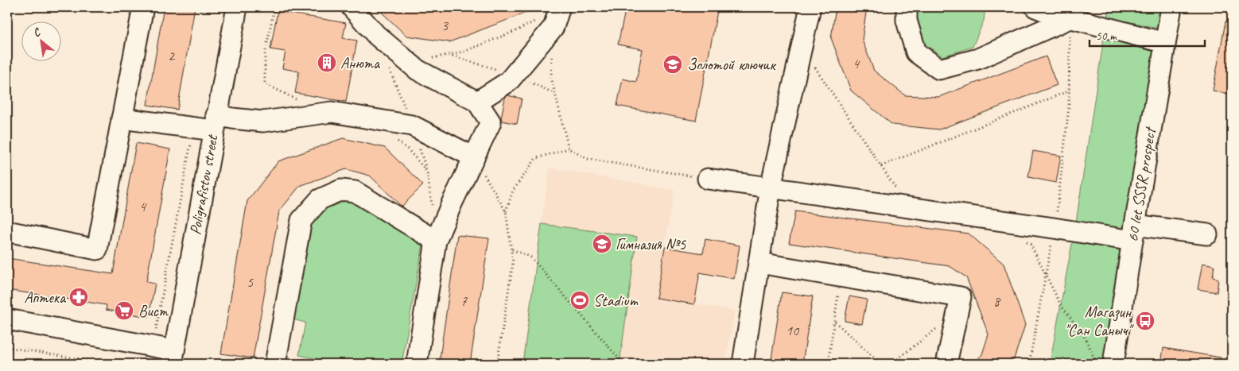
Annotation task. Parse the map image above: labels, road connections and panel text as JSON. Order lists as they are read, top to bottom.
{
  "streets": {
    "street": ["Poligrafistov street", "60 let SSSR prospect"]
  },
  "places": {
    "building": ["Анюта"],
    "school or university": ["Золотой ключик", "Гимназия №5"],
    "pharmacy": ["Аптека"],
    "sports": ["Stadium"],
    "supermarket": ["Вист"],
    "bus stop": ["Магазин \"Сан Саныч\""]
  },
  "house_numbers": [
    "3",
    "2",
    "4",
    "4",
    "5",
    "7",
    "8",
    "10"
  ],
  "scale_bar": "50 m",
  "north": "top left"
}
